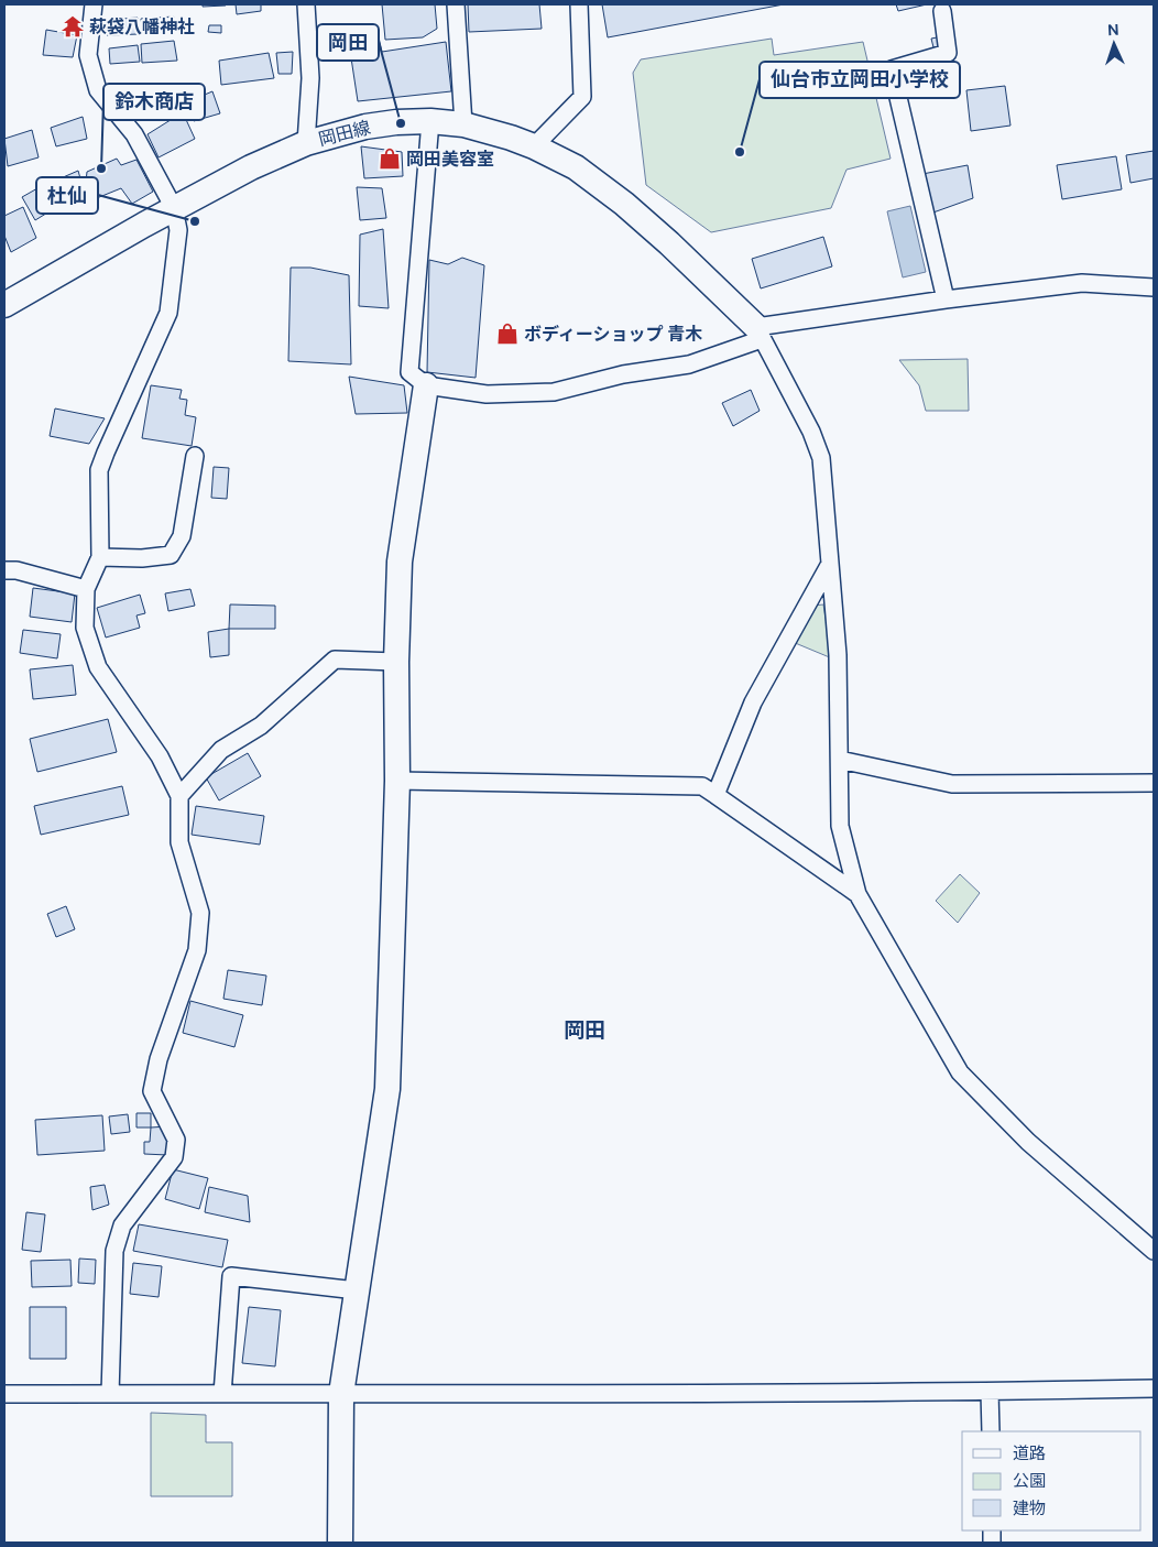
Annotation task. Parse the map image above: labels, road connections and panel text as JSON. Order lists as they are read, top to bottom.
{
  "streets": {
    "street": ["岡田線"]
  },
  "districts": ["岡田"],
  "places": {
    "temple": ["萩袋八幡神社"],
    "other": [
      "岡田",
      "仙台市立岡田小学校",
      "鈴木商店",
      "杜仙"
    ],
    "shop": ["岡田美容室", "ボディーショップ 青木"]
  },
  "legend": ["道路", "公園", "建物"],
  "north": "top"
}
